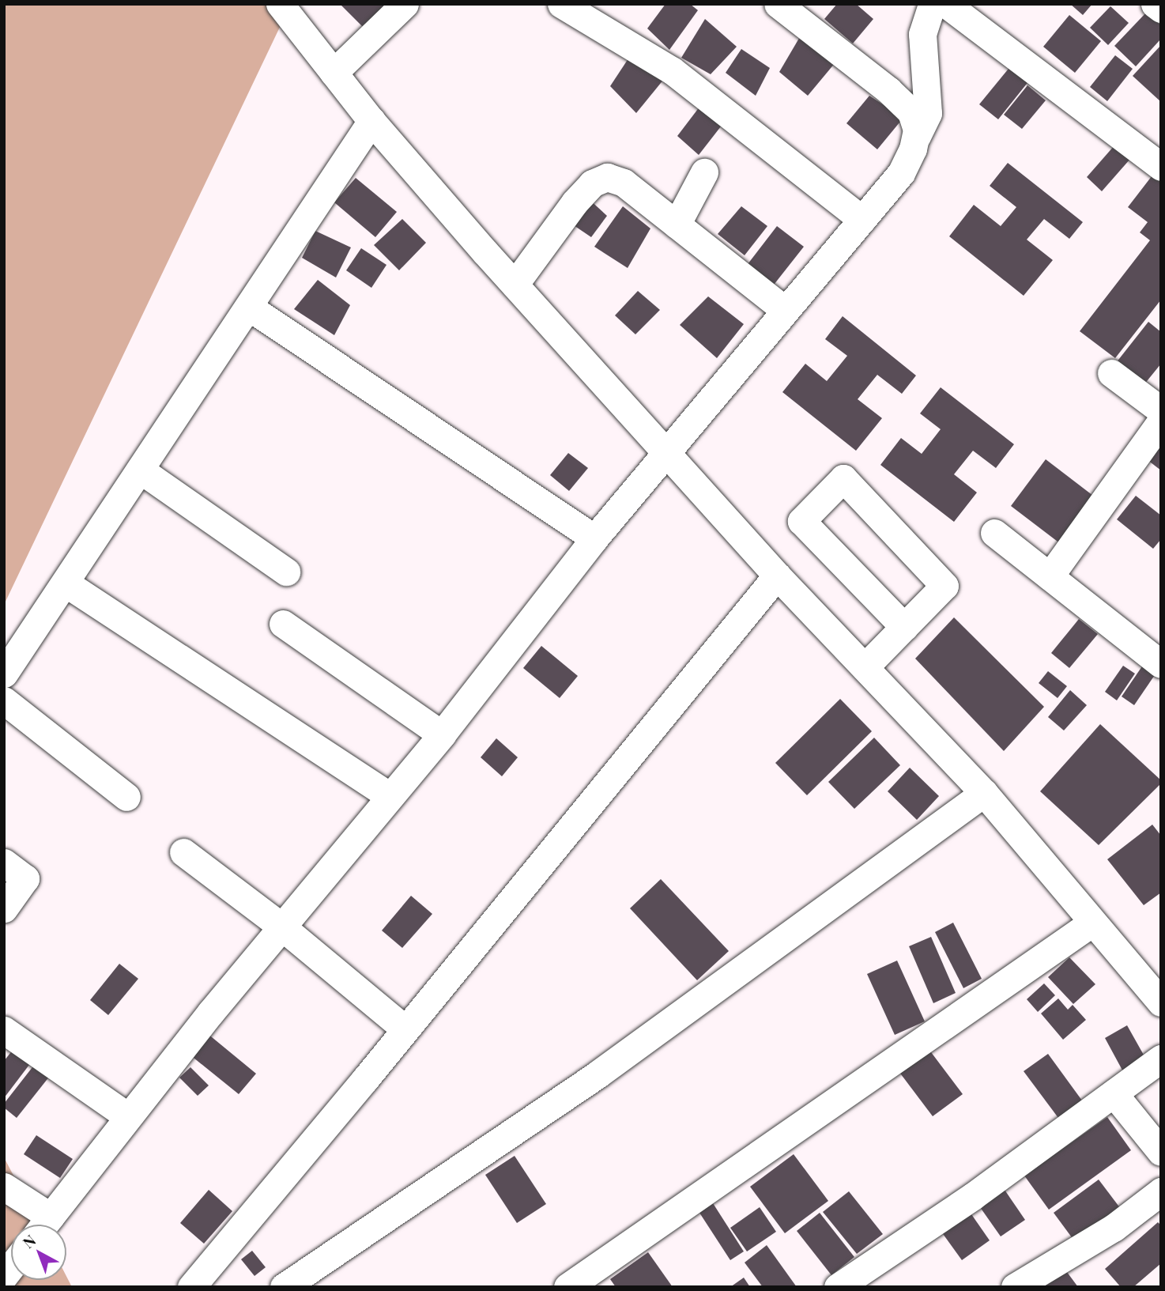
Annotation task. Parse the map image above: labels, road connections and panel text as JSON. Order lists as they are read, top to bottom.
{
  "north": "top left"
}
